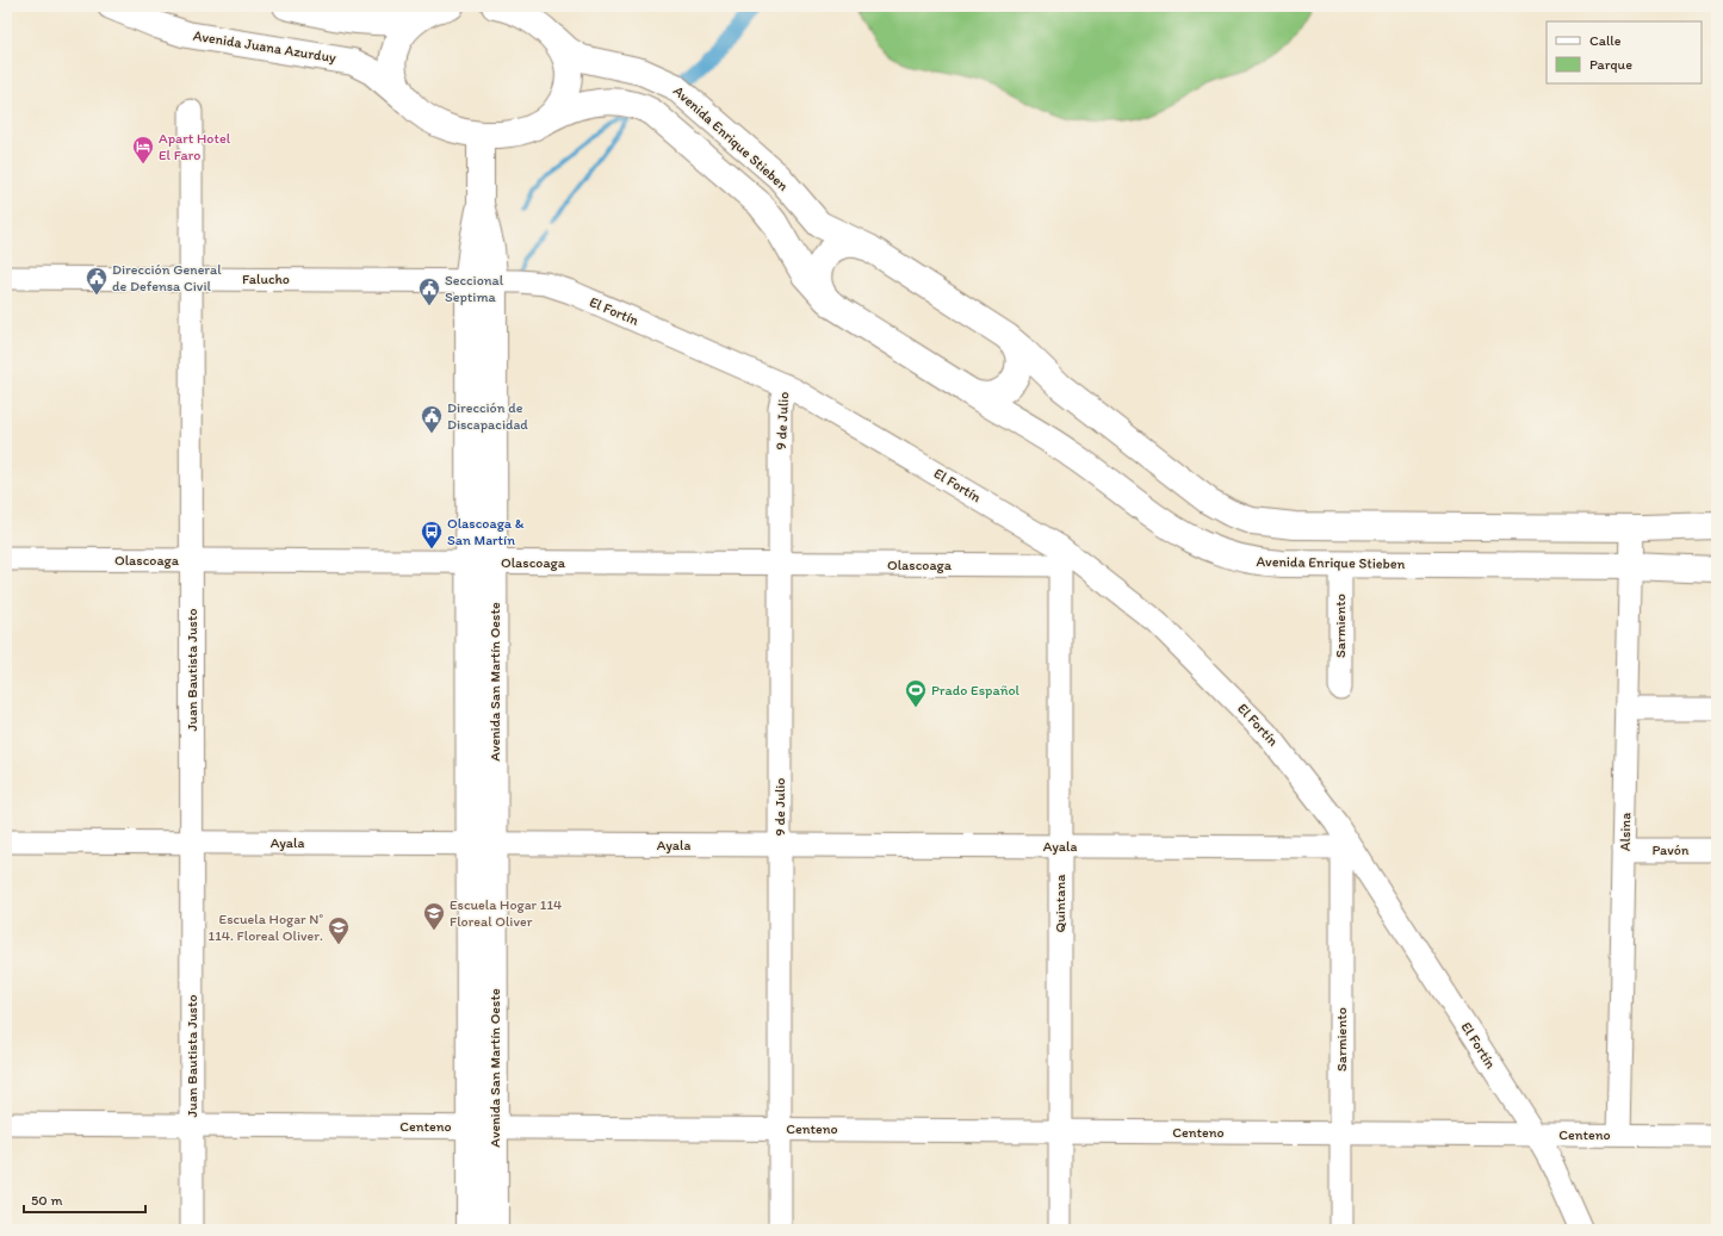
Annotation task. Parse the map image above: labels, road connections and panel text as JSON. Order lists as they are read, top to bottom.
{
  "streets": {
    "main road": ["Avenida Juana Azurduy", "Avenida Enrique Stieben", "Avenida San Martín Oeste"],
    "street": [
      "Falucho",
      "El Fortín",
      "9 de Julio",
      "Olascoaga",
      "Sarmiento",
      "Juan Bautista Justo",
      "Alsina",
      "Ayala",
      "Pavón",
      "Quintana",
      "Centeno"
    ]
  },
  "crossings": [
    ["Avenida Juana Azurduy", "Avenida Enrique Stieben"],
    ["Avenida Juana Azurduy", "Avenida San Martín Oeste"],
    ["Avenida Enrique Stieben", "Sarmiento"],
    ["Avenida Enrique Stieben", "Alsina"],
    ["Falucho", "El Fortín"],
    ["Falucho", "Juan Bautista Justo"],
    ["Falucho", "Avenida San Martín Oeste"],
    ["El Fortín", "9 de Julio"],
    ["El Fortín", "Olascoaga"],
    ["El Fortín", "Sarmiento"],
    ["El Fortín", "Avenida San Martín Oeste"],
    ["El Fortín", "Ayala"],
    ["El Fortín", "Quintana"],
    ["El Fortín", "Centeno"],
    ["9 de Julio", "Olascoaga"],
    ["9 de Julio", "Ayala"],
    ["9 de Julio", "Centeno"],
    ["Olascoaga", "Juan Bautista Justo"],
    ["Olascoaga", "Avenida San Martín Oeste"],
    ["Olascoaga", "Quintana"],
    ["Sarmiento", "Ayala"],
    ["Sarmiento", "Centeno"],
    ["Juan Bautista Justo", "Ayala"],
    ["Juan Bautista Justo", "Centeno"],
    ["Avenida San Martín Oeste", "Ayala"],
    ["Avenida San Martín Oeste", "Centeno"],
    ["Alsina", "Pavón"],
    ["Alsina", "Centeno"],
    ["Ayala", "Quintana"],
    ["Quintana", "Centeno"]
  ],
  "places": {
    "hotel": ["Apart Hotel El Faro"],
    "public building": ["Dirección General de Defensa Civil", "Seccional Septima", "Dirección de Discapacidad"],
    "bus stop": ["Olascoaga & San Martín"],
    "sports": ["Prado Español"],
    "school or university": ["Escuela Hogar 114 Floreal Oliver", "Escuela Hogar N° 114. Floreal Oliver."]
  },
  "legend": ["Calle", "Parque"],
  "scale_bar": "50 m"
}
